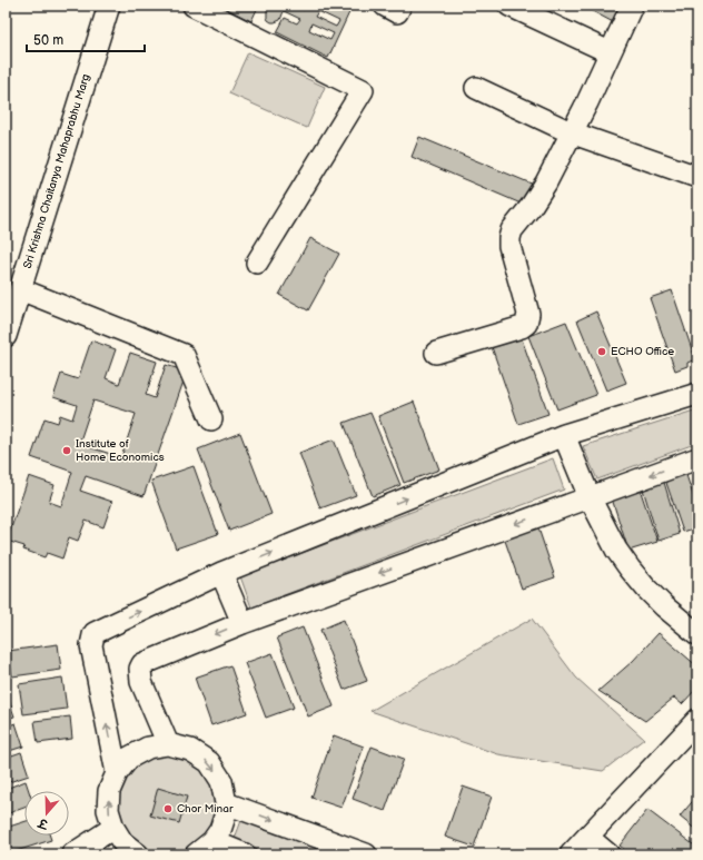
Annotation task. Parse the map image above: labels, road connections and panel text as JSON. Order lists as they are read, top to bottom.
{
  "streets": {
    "street": ["Sri Krishna Chaitanya Mahaprabhu Marg"]
  },
  "places": ["ECHO Office", "Institute of Home Economics", "Chor Minar"],
  "scale_bar": "50 m",
  "north": "bottom"
}
